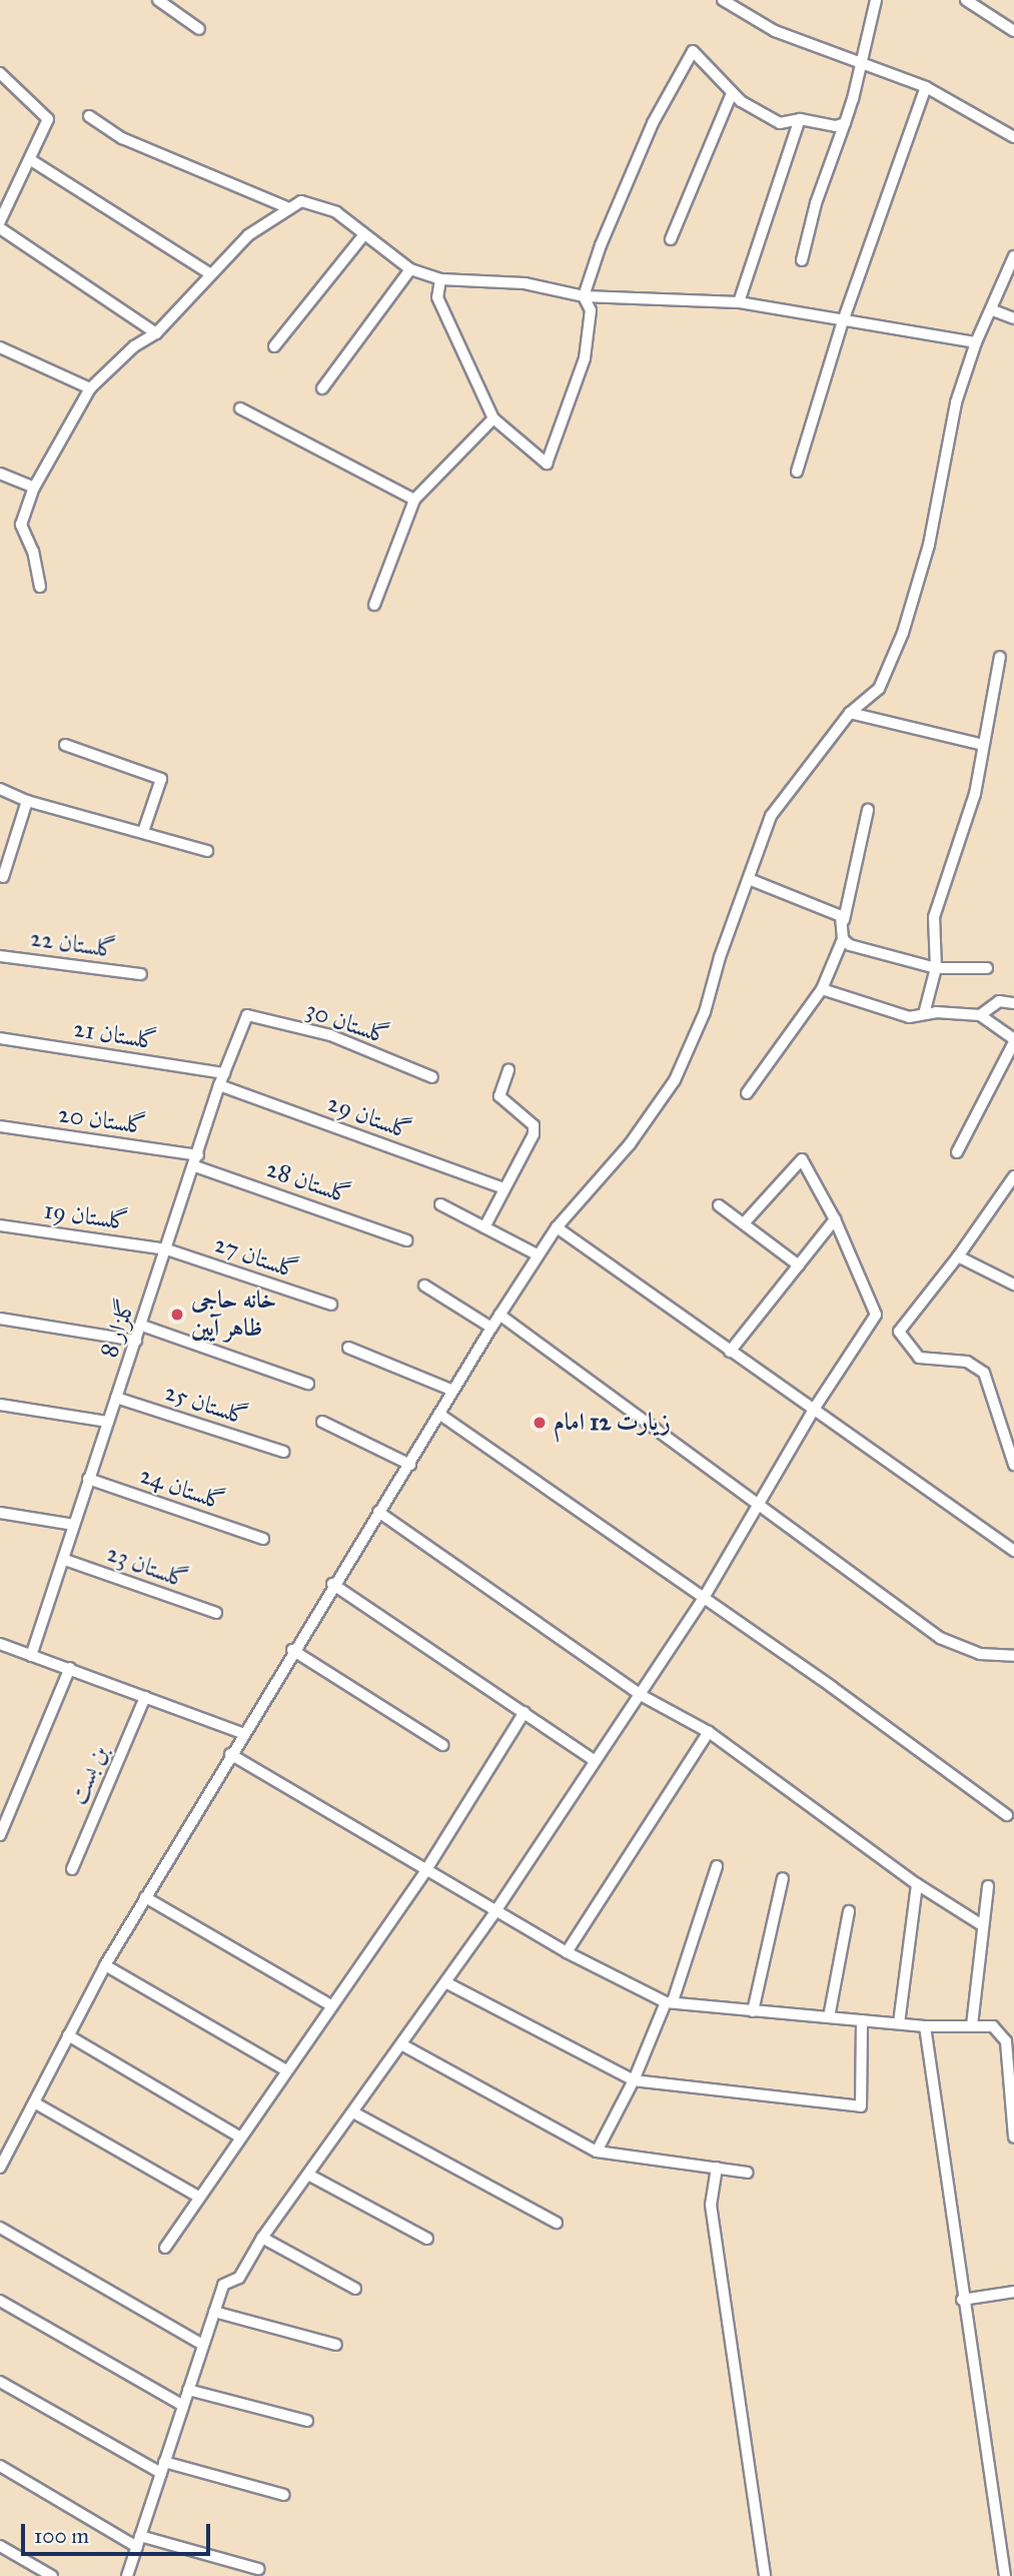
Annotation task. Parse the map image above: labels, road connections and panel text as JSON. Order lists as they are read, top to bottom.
{
  "streets": {
    "street": [
      "گلستان 22",
      "گلستان 30",
      "گلستان 21",
      "گلستان 29",
      "گلستان 20",
      "گلستان 28",
      "گلستان 19",
      "گلستان 27",
      "گلزار 8",
      "گلستان 25",
      "گلستان 24",
      "گلستان 23",
      "بن بست"
    ]
  },
  "crossings": [
    ["گلستان 30", "گلزار 8"],
    ["گلستان 21", "گلزار 8"],
    ["گلستان 29", "گلزار 8"],
    ["گلستان 20", "گلستان 28"],
    ["گلستان 20", "گلزار 8"],
    ["گلستان 28", "گلزار 8"],
    ["گلستان 19", "گلستان 27"],
    ["گلستان 19", "گلزار 8"],
    ["گلستان 27", "گلزار 8"],
    ["گلزار 8", "گلستان 25"],
    ["گلزار 8", "گلستان 24"],
    ["گلزار 8", "گلستان 23"]
  ],
  "places": ["خانه حاجی ظاهر آیین", "زیارت 12 امام"],
  "scale_bar": "100 m"
}
